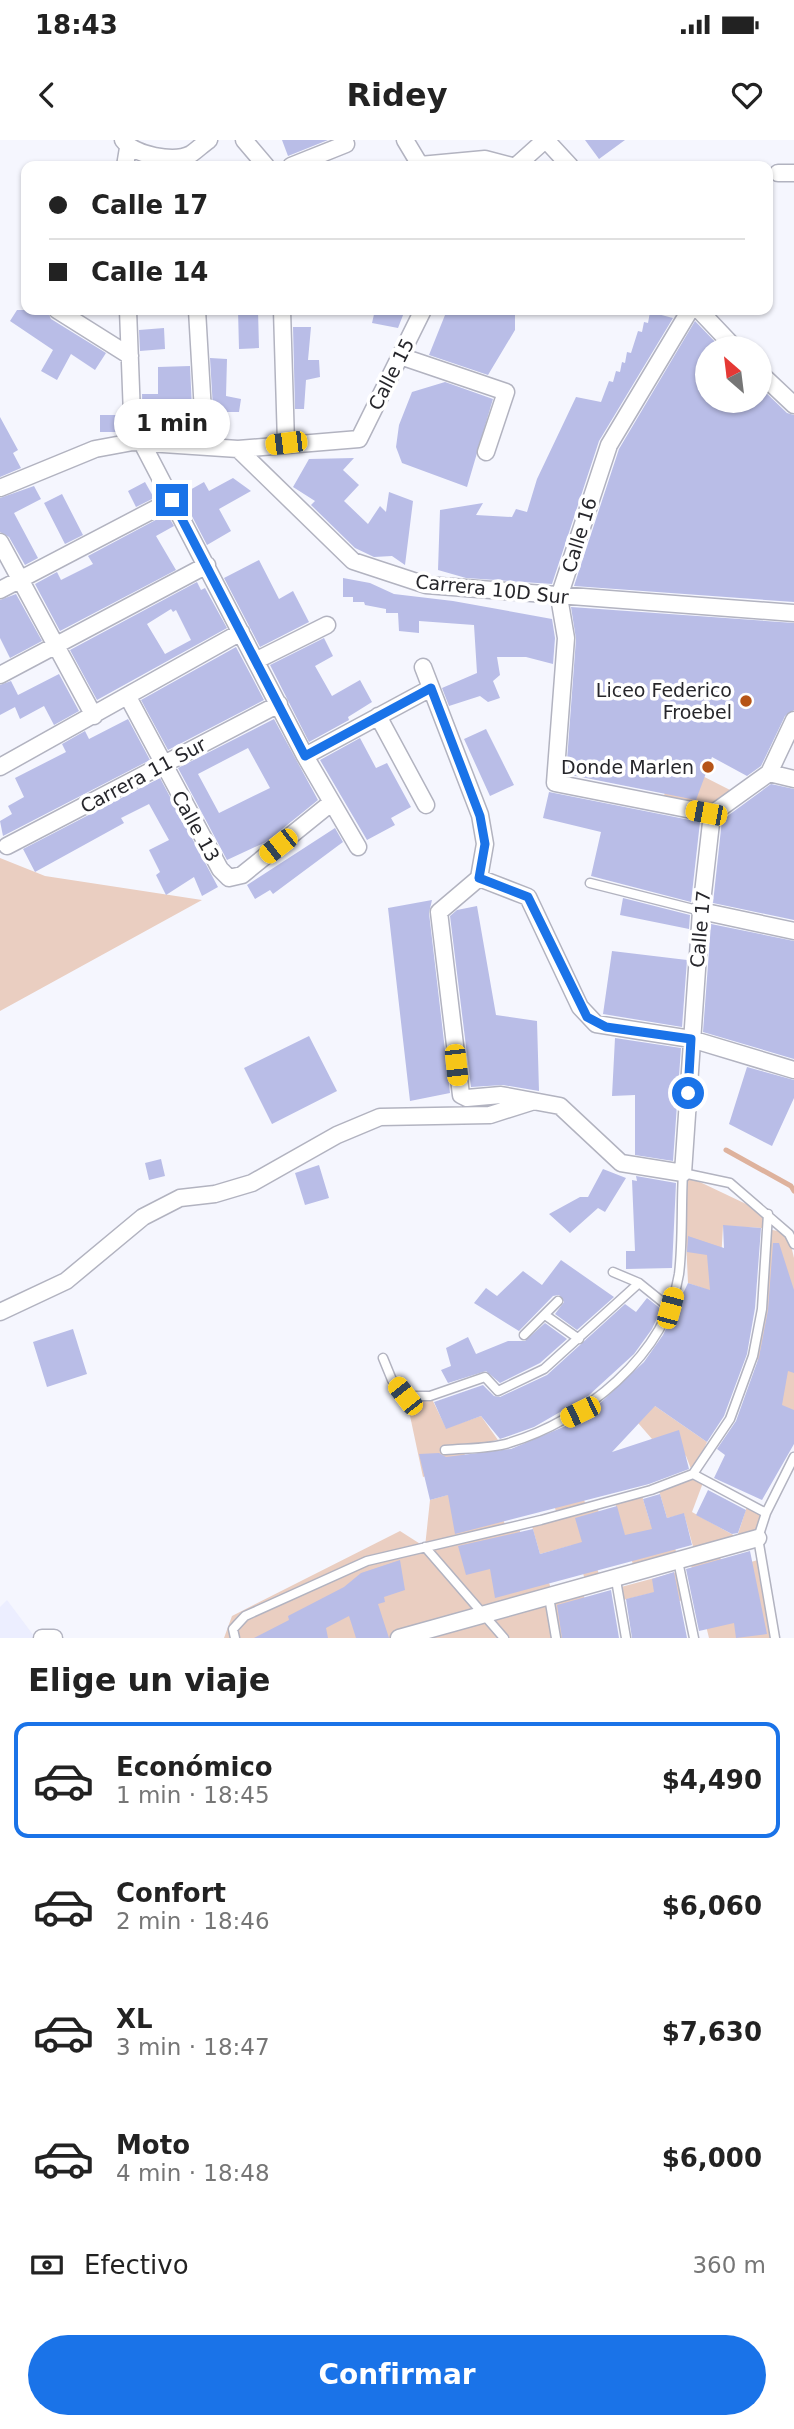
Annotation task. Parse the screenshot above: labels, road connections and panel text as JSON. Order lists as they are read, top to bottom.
{
  "streets": {
    "street": [
      "Calle 15",
      "Calle 16",
      "Carrera 10D Sur",
      "Carrera 11 Sur",
      "Calle 13",
      "Calle 17"
    ]
  },
  "crossings": [
    ["Calle 16", "Carrera 10D Sur"],
    ["Calle 16", "Calle 17"],
    ["Carrera 11 Sur", "Calle 13"]
  ],
  "places": ["Liceo Federico Froebel", "Donde Marlen"],
  "north": "top left",
  "page": {
    "status": "18:43",
    "header": "Ridey",
    "banner": ["Calle 17", "Calle 14"],
    "bubble": "1 min",
    "heading": "Elige un viaje",
    "list": [
      {
        "name": "Económico",
        "note": "1 min · 18:45",
        "value": "$4,490"
      },
      {
        "name": "Confort",
        "note": "2 min · 18:46",
        "value": "$6,060"
      },
      {
        "name": "XL",
        "note": "3 min · 18:47",
        "value": "$7,630"
      },
      {
        "name": "Moto",
        "note": "4 min · 18:48",
        "value": "$6,000"
      }
    ],
    "pay": ["Efectivo", "360 m"],
    "buttons": "Confirmar"
  }
}
